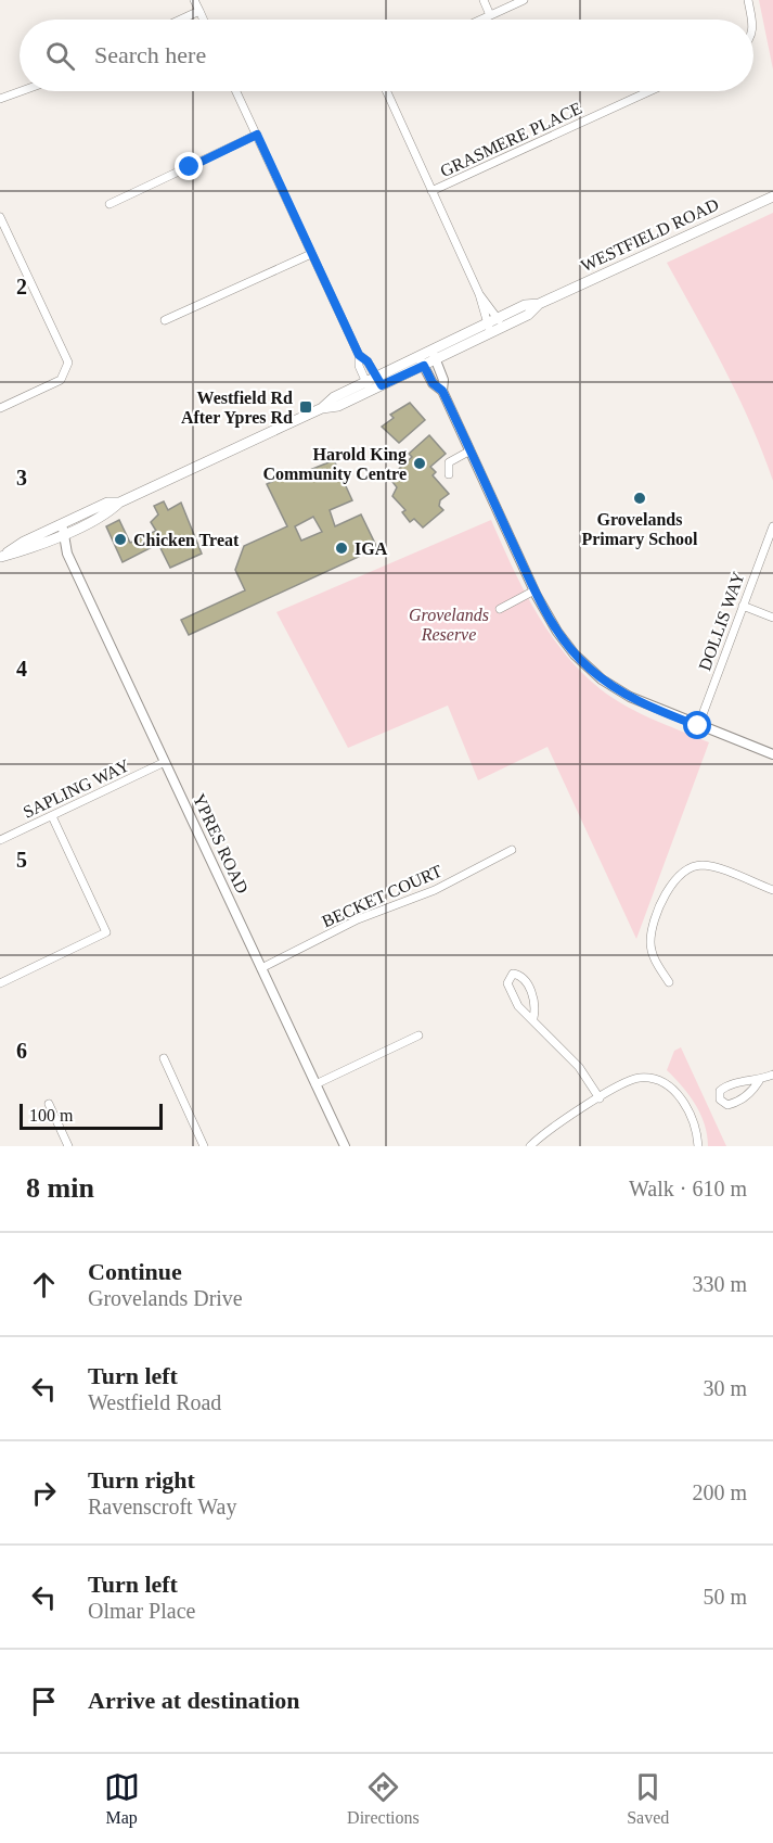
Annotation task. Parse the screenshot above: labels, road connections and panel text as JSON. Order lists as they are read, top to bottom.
{
  "streets": {
    "main road": ["WESTFIELD ROAD"],
    "street": [
      "GRASMERE PLACE",
      "DOLLIS WAY",
      "SAPLING WAY",
      "YPRES ROAD",
      "BECKET COURT"
    ]
  },
  "crossings": [
    ["WESTFIELD ROAD", "YPRES ROAD"],
    ["SAPLING WAY", "YPRES ROAD"],
    ["YPRES ROAD", "BECKET COURT"]
  ],
  "parks": ["Grovelands Reserve"],
  "places": {
    "transit": ["Westfield Rd After Ypres Rd"],
    "other": [
      "Harold King Community Centre",
      "Grovelands Primary School",
      "Chicken Treat",
      "IGA"
    ]
  },
  "scale_bar": "100 m",
  "page": {
    "search": "Search here",
    "scale": "100 m",
    "heading": ["8 min", "Walk · 610 m"],
    "list": [
      ["Continue", "Grovelands Drive", "330 m"],
      ["Turn left", "Westfield Road", "30 m"],
      ["Turn right", "Ravenscroft Way", "200 m"],
      ["Turn left", "Olmar Place", "50 m"],
      "Arrive at destination"
    ],
    "nav": ["Map", "Directions", "Saved"]
  },
  "grid": {
    "rows": [
      "2",
      "3",
      "4",
      "5",
      "6"
    ]
  }
}
